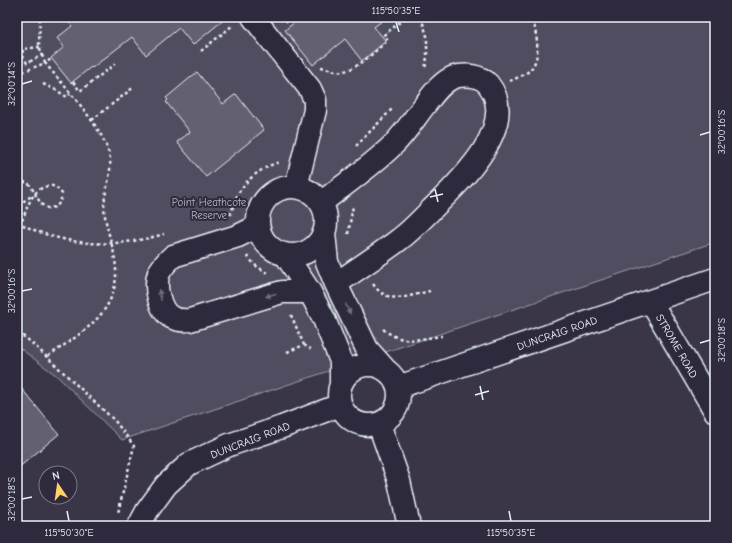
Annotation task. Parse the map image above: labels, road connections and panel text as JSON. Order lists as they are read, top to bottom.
{
  "streets": {
    "street": ["DUNCRAIG ROAD", "STROME ROAD"]
  },
  "crossings": [
    ["DUNCRAIG ROAD", "STROME ROAD"]
  ],
  "parks": ["Point Heathcote Reserve"],
  "north": "top",
  "coordinates": [
    "115°50'35\"E",
    "32°00'14\"S",
    "32°00'16\"S",
    "32°00'18\"S",
    "115°50'30\"E"
  ]
}
